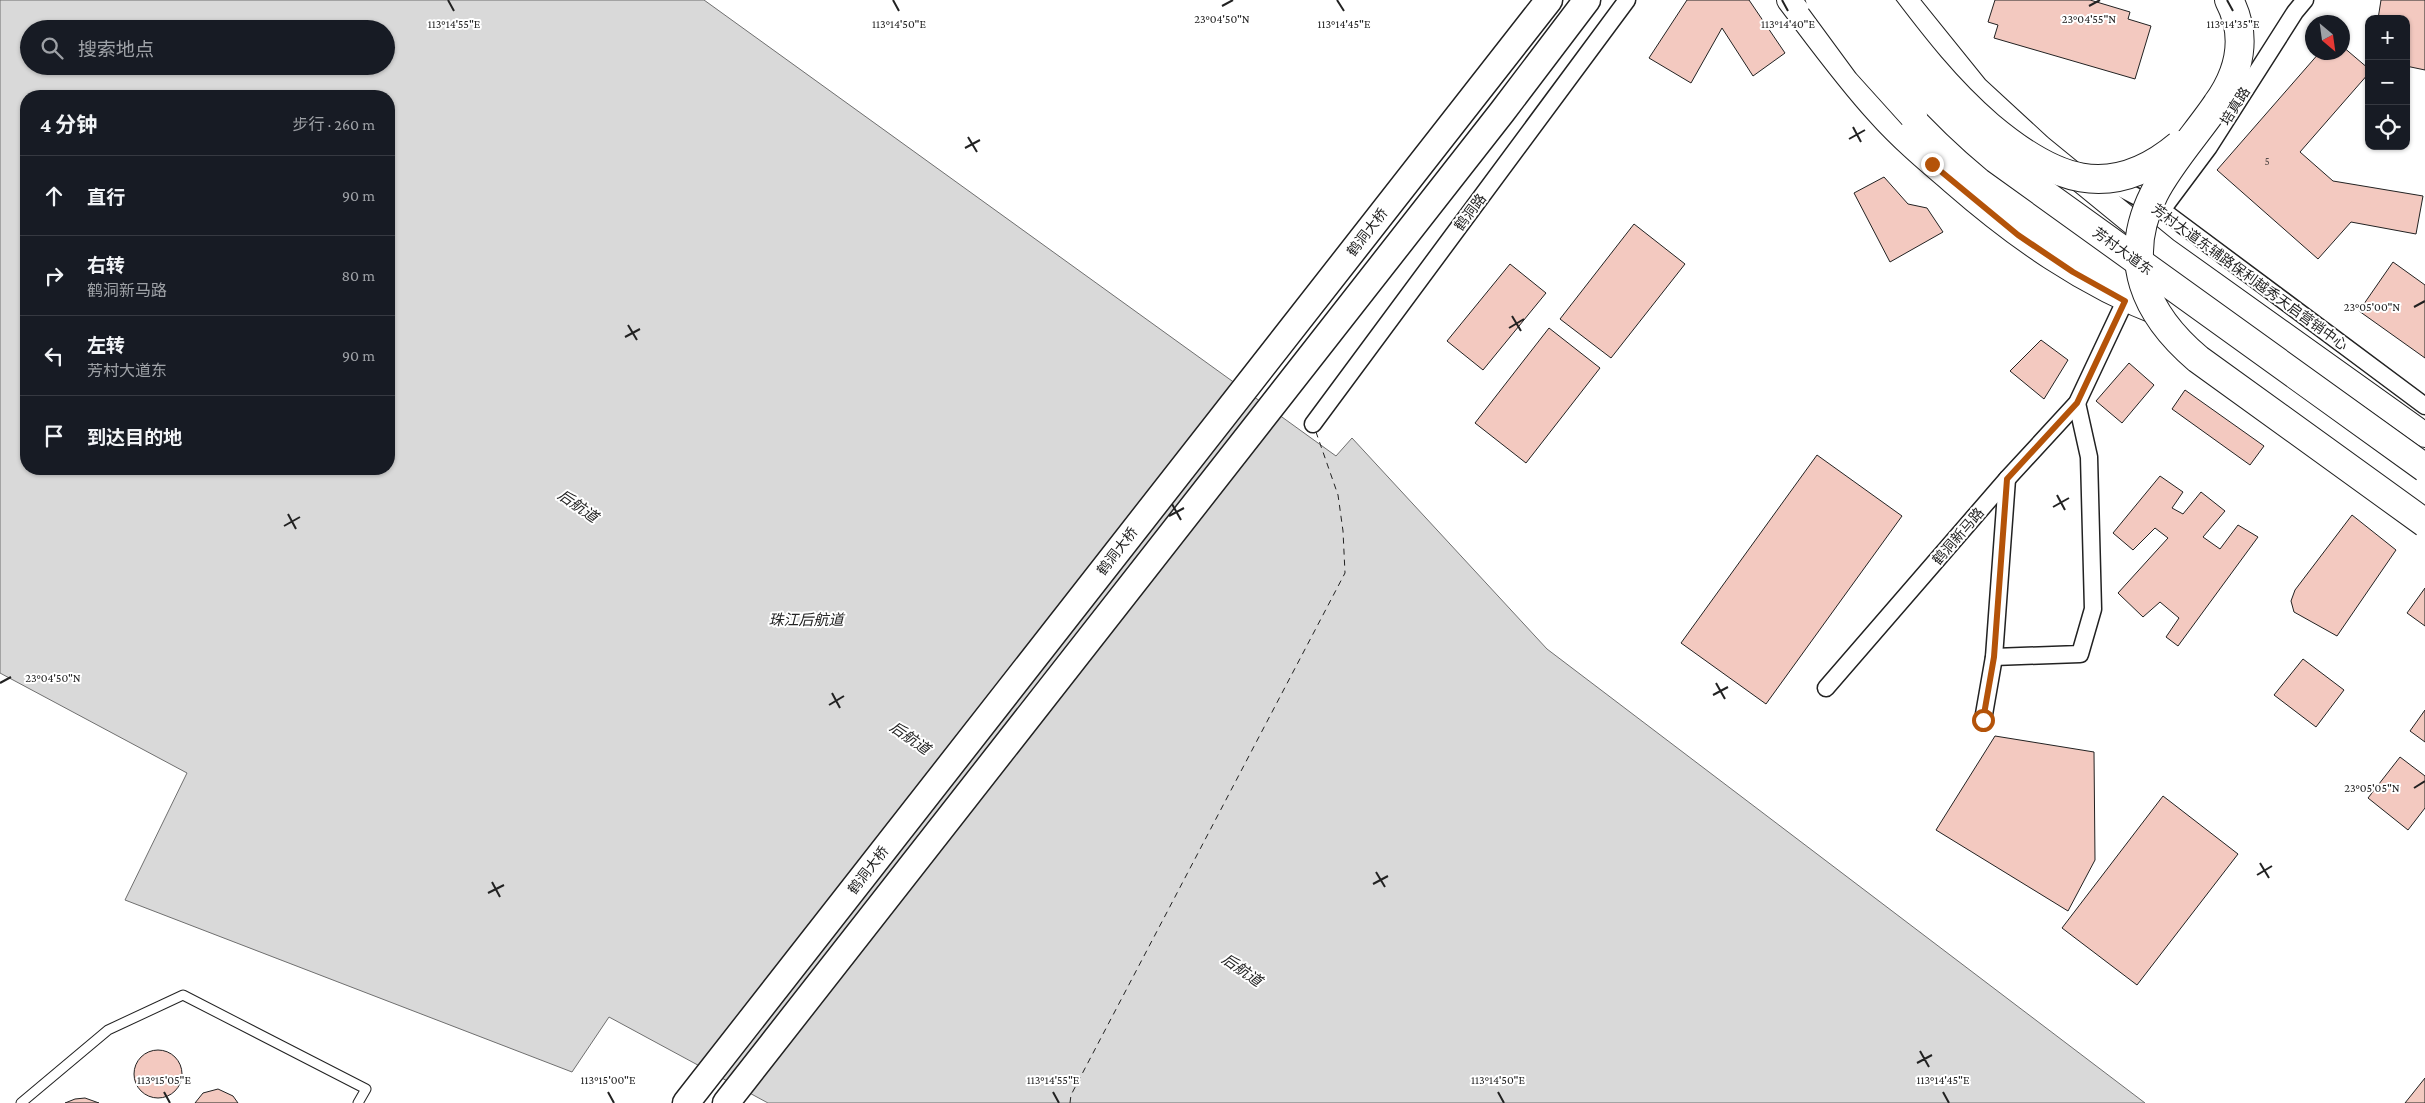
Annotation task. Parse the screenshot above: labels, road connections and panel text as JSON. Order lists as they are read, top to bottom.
{
  "streets": {
    "highway": ["芳村大道东"],
    "main road": ["鹤洞大桥"],
    "street": [
      "培真路",
      "鹤洞路",
      "芳村大道东辅路保利越秀天启营销中心",
      "鹤洞新马路"
    ]
  },
  "crossings": [
    ["培真路", "芳村大道东辅路保利越秀天启营销中心"],
    ["芳村大道东", "芳村大道东辅路保利越秀天启营销中心"],
    ["芳村大道东", "鹤洞新马路"]
  ],
  "water": ["后航道", "珠江后航道"],
  "house_numbers": ["5"],
  "north": "bottom right",
  "page": {
    "map_buttons": ["+", "−"],
    "search": "搜索地点",
    "heading": ["4 分钟", "步行 · 260 m"],
    "list": [
      ["直行", "90 m"],
      ["右转", "鹤洞新马路", "80 m"],
      ["左转", "芳村大道东", "90 m"],
      "到达目的地"
    ]
  },
  "coordinates": [
    "23°04'50\"N",
    "23°04'55\"N",
    "113°14'55\"E",
    "113°14'50\"E",
    "113°14'45\"E",
    "113°14'40\"E",
    "113°14'35\"E",
    "23°05'00\"N",
    "23°05'05\"N",
    "113°15'05\"E",
    "113°15'00\"E"
  ]
}
